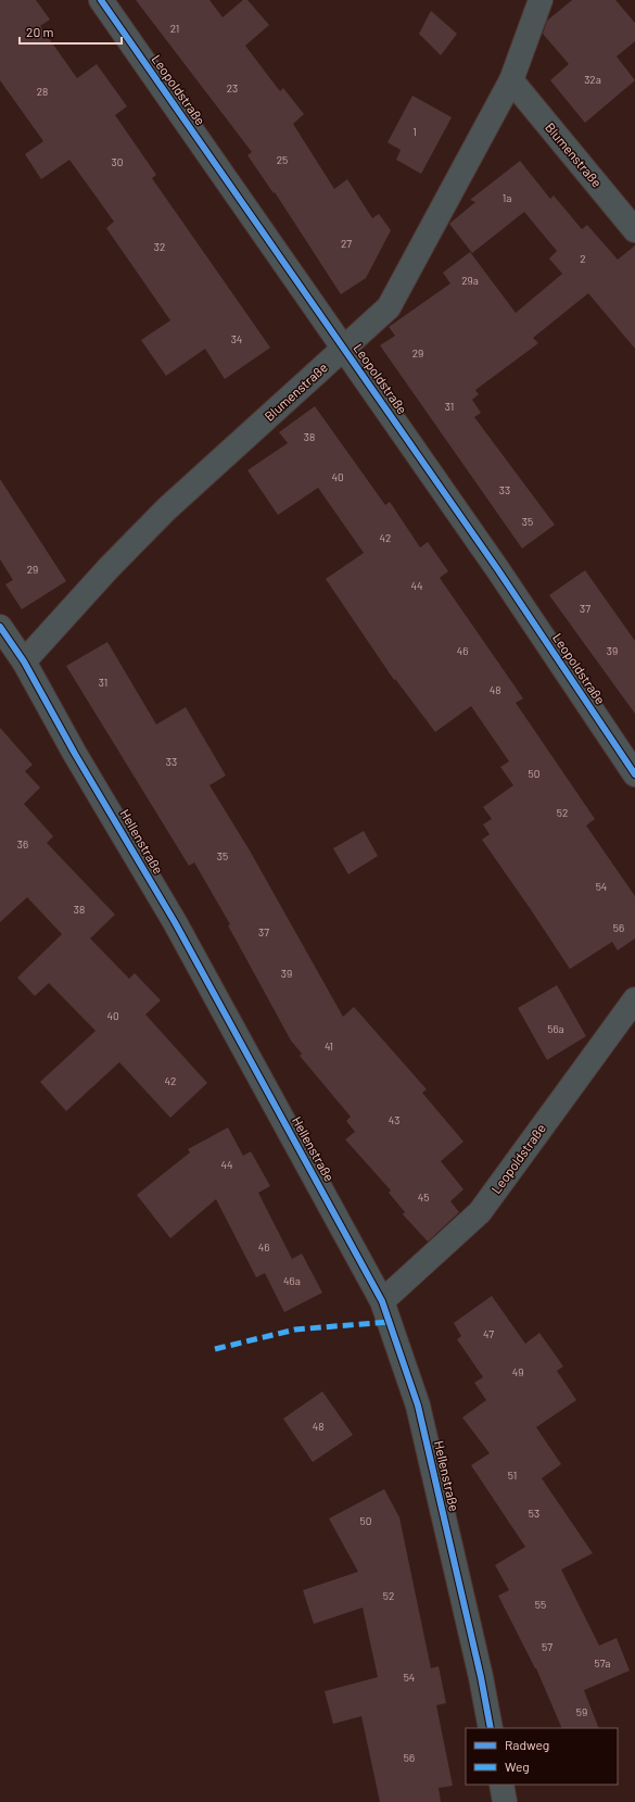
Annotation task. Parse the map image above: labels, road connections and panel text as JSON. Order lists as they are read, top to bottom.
{
  "streets": {
    "street": ["Leopoldstraße", "Blumenstraße", "Hellenstraße"]
  },
  "crossings": [
    ["Leopoldstraße", "Blumenstraße"],
    ["Leopoldstraße", "Hellenstraße"],
    ["Blumenstraße", "Hellenstraße"]
  ],
  "house_numbers": [
    "21",
    "32a",
    "23",
    "28",
    "1",
    "25",
    "30",
    "1a",
    "27",
    "32",
    "2",
    "29a",
    "34",
    "29",
    "31",
    "38",
    "40",
    "33",
    "35",
    "42",
    "29",
    "44",
    "37",
    "46",
    "39",
    "31",
    "48",
    "33",
    "50",
    "52",
    "36",
    "35",
    "54",
    "38",
    "56",
    "37",
    "39",
    "40",
    "56a",
    "41",
    "42",
    "43",
    "44",
    "45",
    "46",
    "46a",
    "47",
    "49",
    "48",
    "51",
    "53",
    "50",
    "52",
    "55",
    "57",
    "57a",
    "54",
    "59",
    "56"
  ],
  "legend": ["Radweg", "Weg"],
  "scale_bar": "20 m"
}
